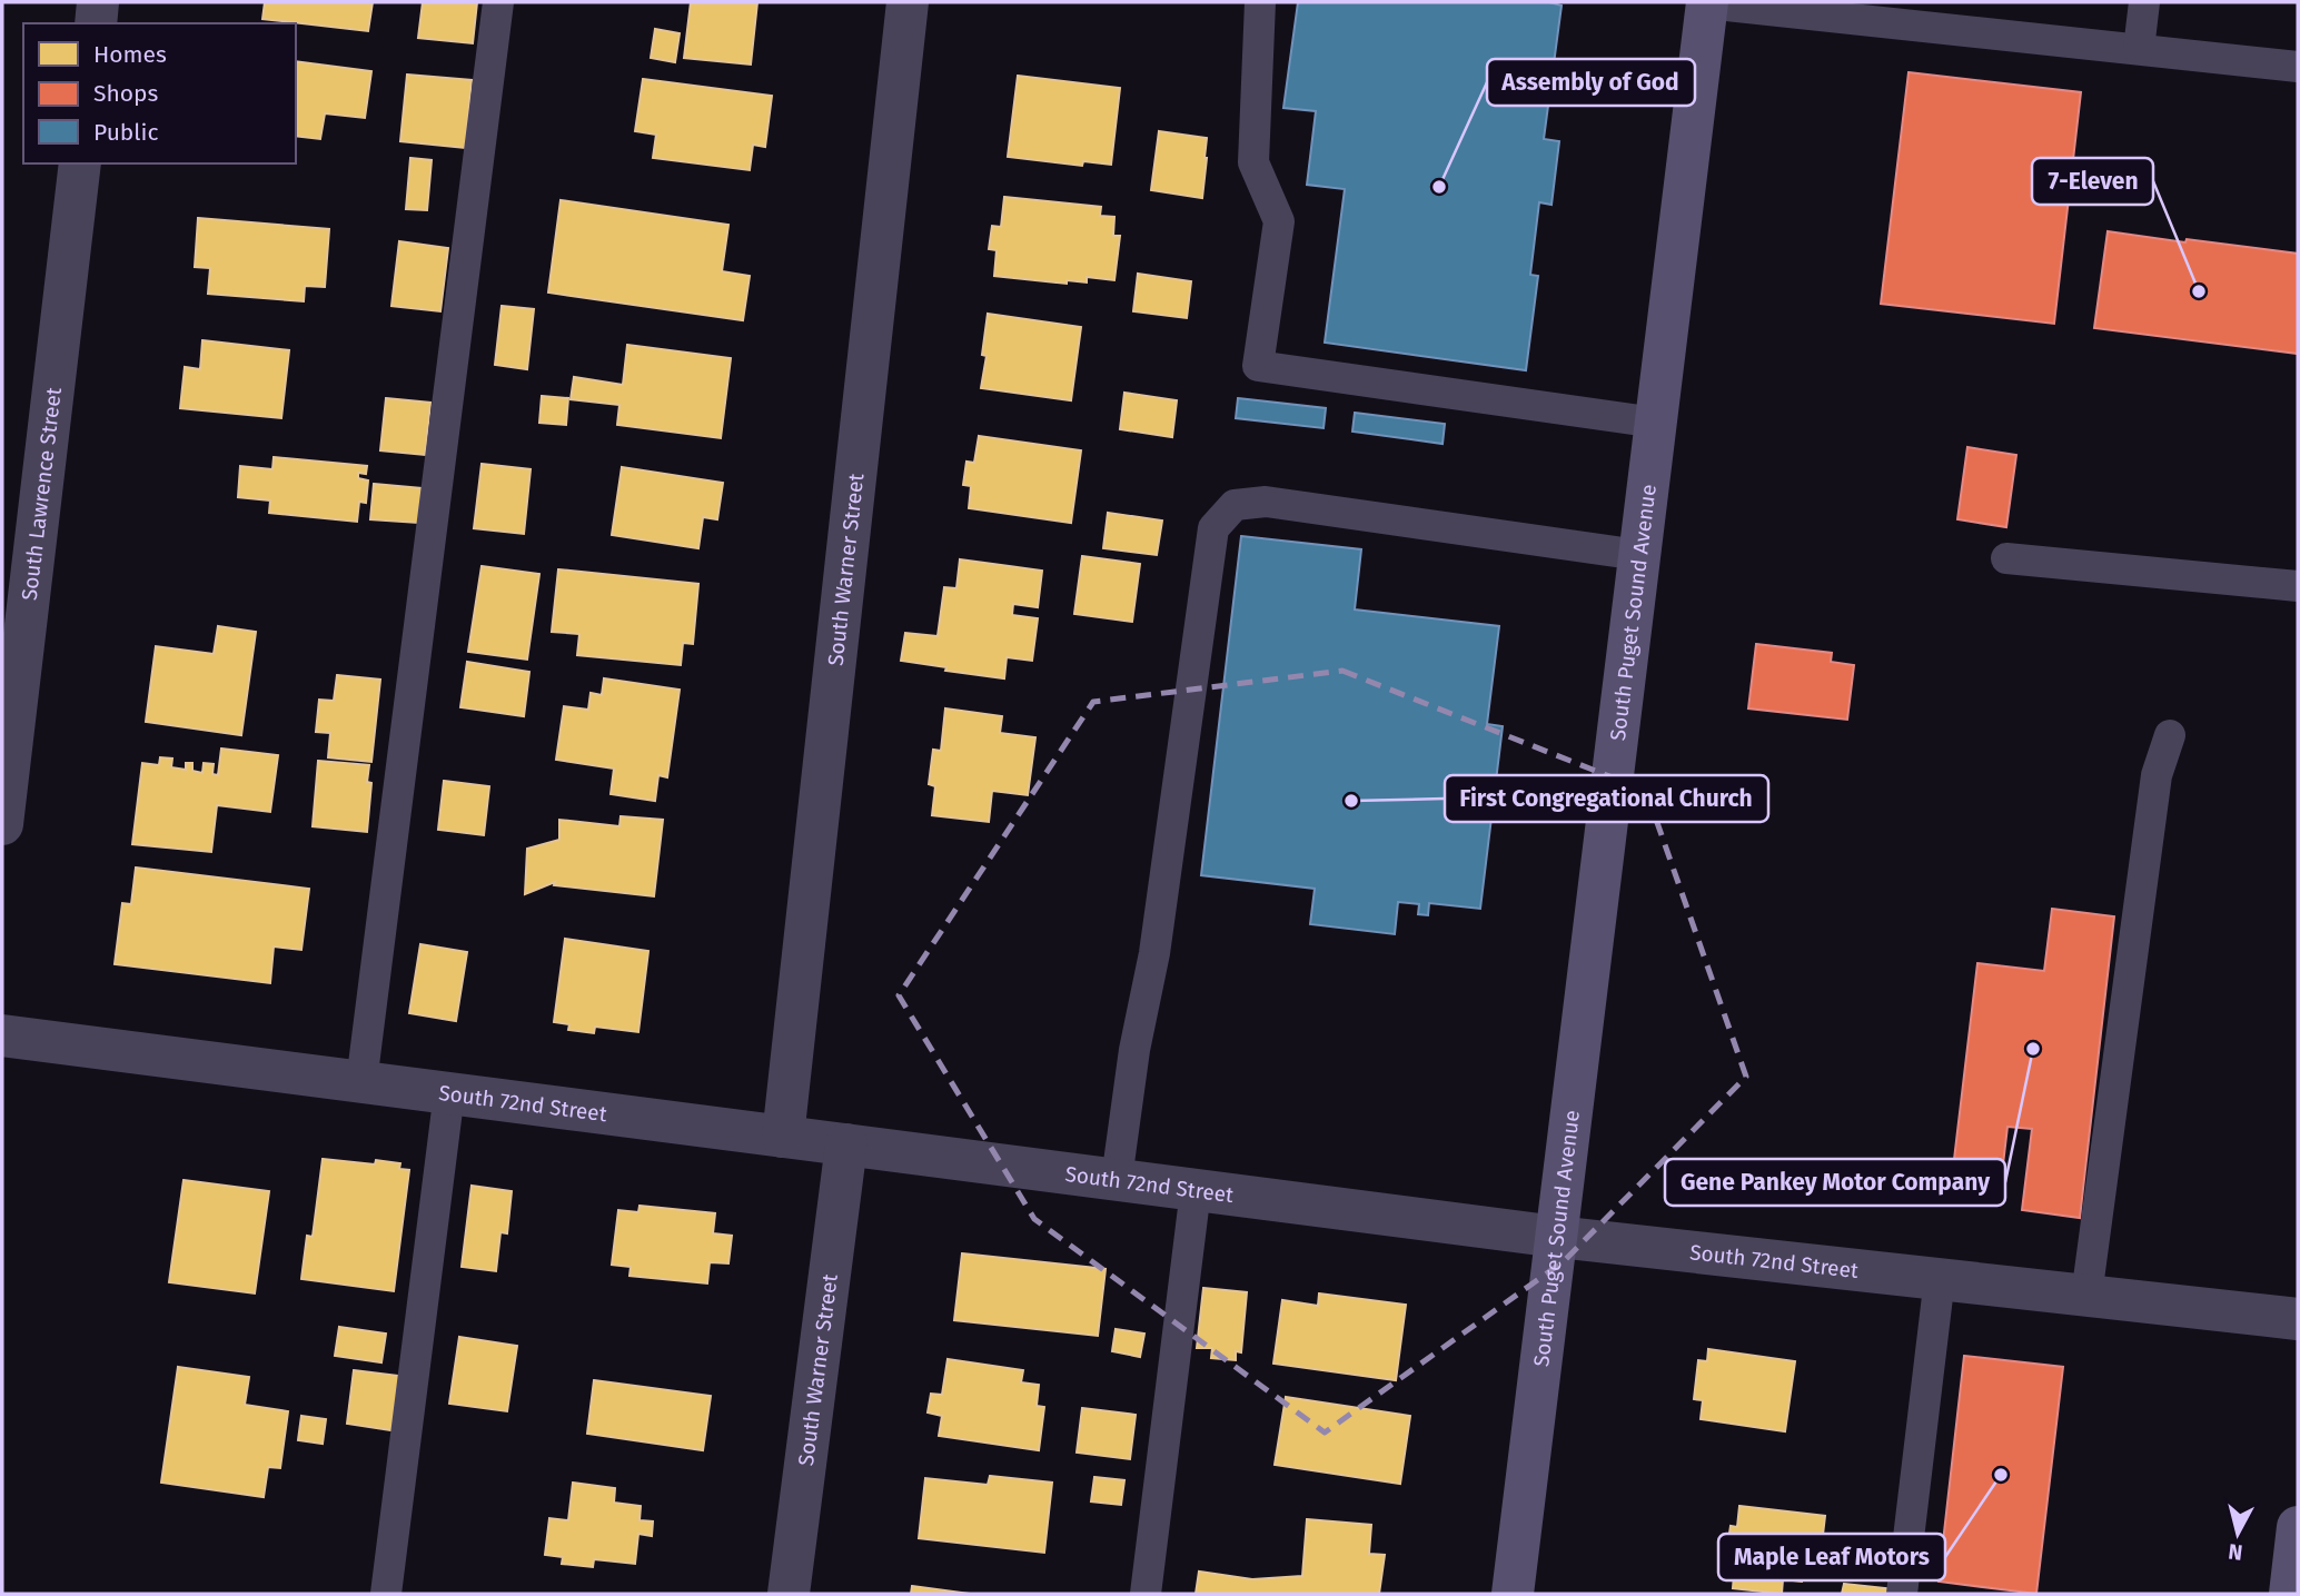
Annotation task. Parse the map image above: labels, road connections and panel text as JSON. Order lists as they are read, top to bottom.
{
  "streets": {
    "street": [
      "South Lawrence Street",
      "South Warner Street",
      "South Puget Sound Avenue",
      "South 72nd Street"
    ]
  },
  "crossings": [
    ["South Warner Street", "South 72nd Street"],
    ["South Puget Sound Avenue", "South 72nd Street"]
  ],
  "places": [
    "Assembly of God",
    "7-Eleven",
    "First Congregational Church",
    "Gene Pankey Motor Company",
    "Maple Leaf Motors"
  ],
  "legend": ["Homes", "Shops", "Public"],
  "north": "bottom"
}
